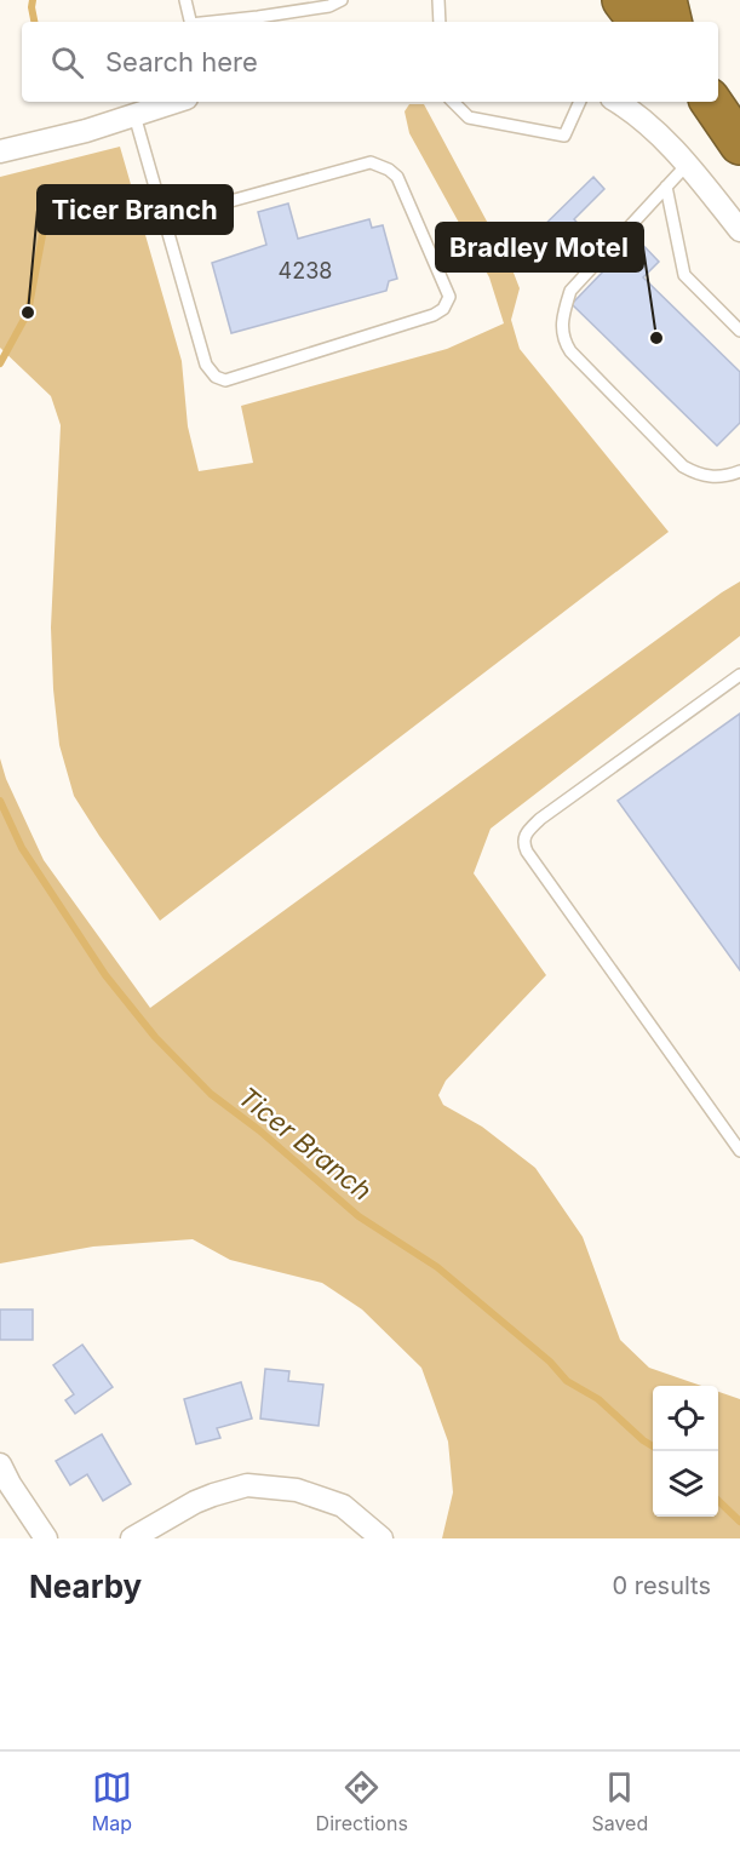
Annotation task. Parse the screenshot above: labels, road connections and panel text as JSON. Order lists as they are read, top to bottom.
{
  "water": ["Ticer Branch"],
  "places": ["Ticer Branch", "Bradley Motel"],
  "house_numbers": ["4238"],
  "page": {
    "search": "Search here",
    "heading": ["Nearby", "0 results"],
    "nav": ["Map", "Directions", "Saved"]
  }
}
